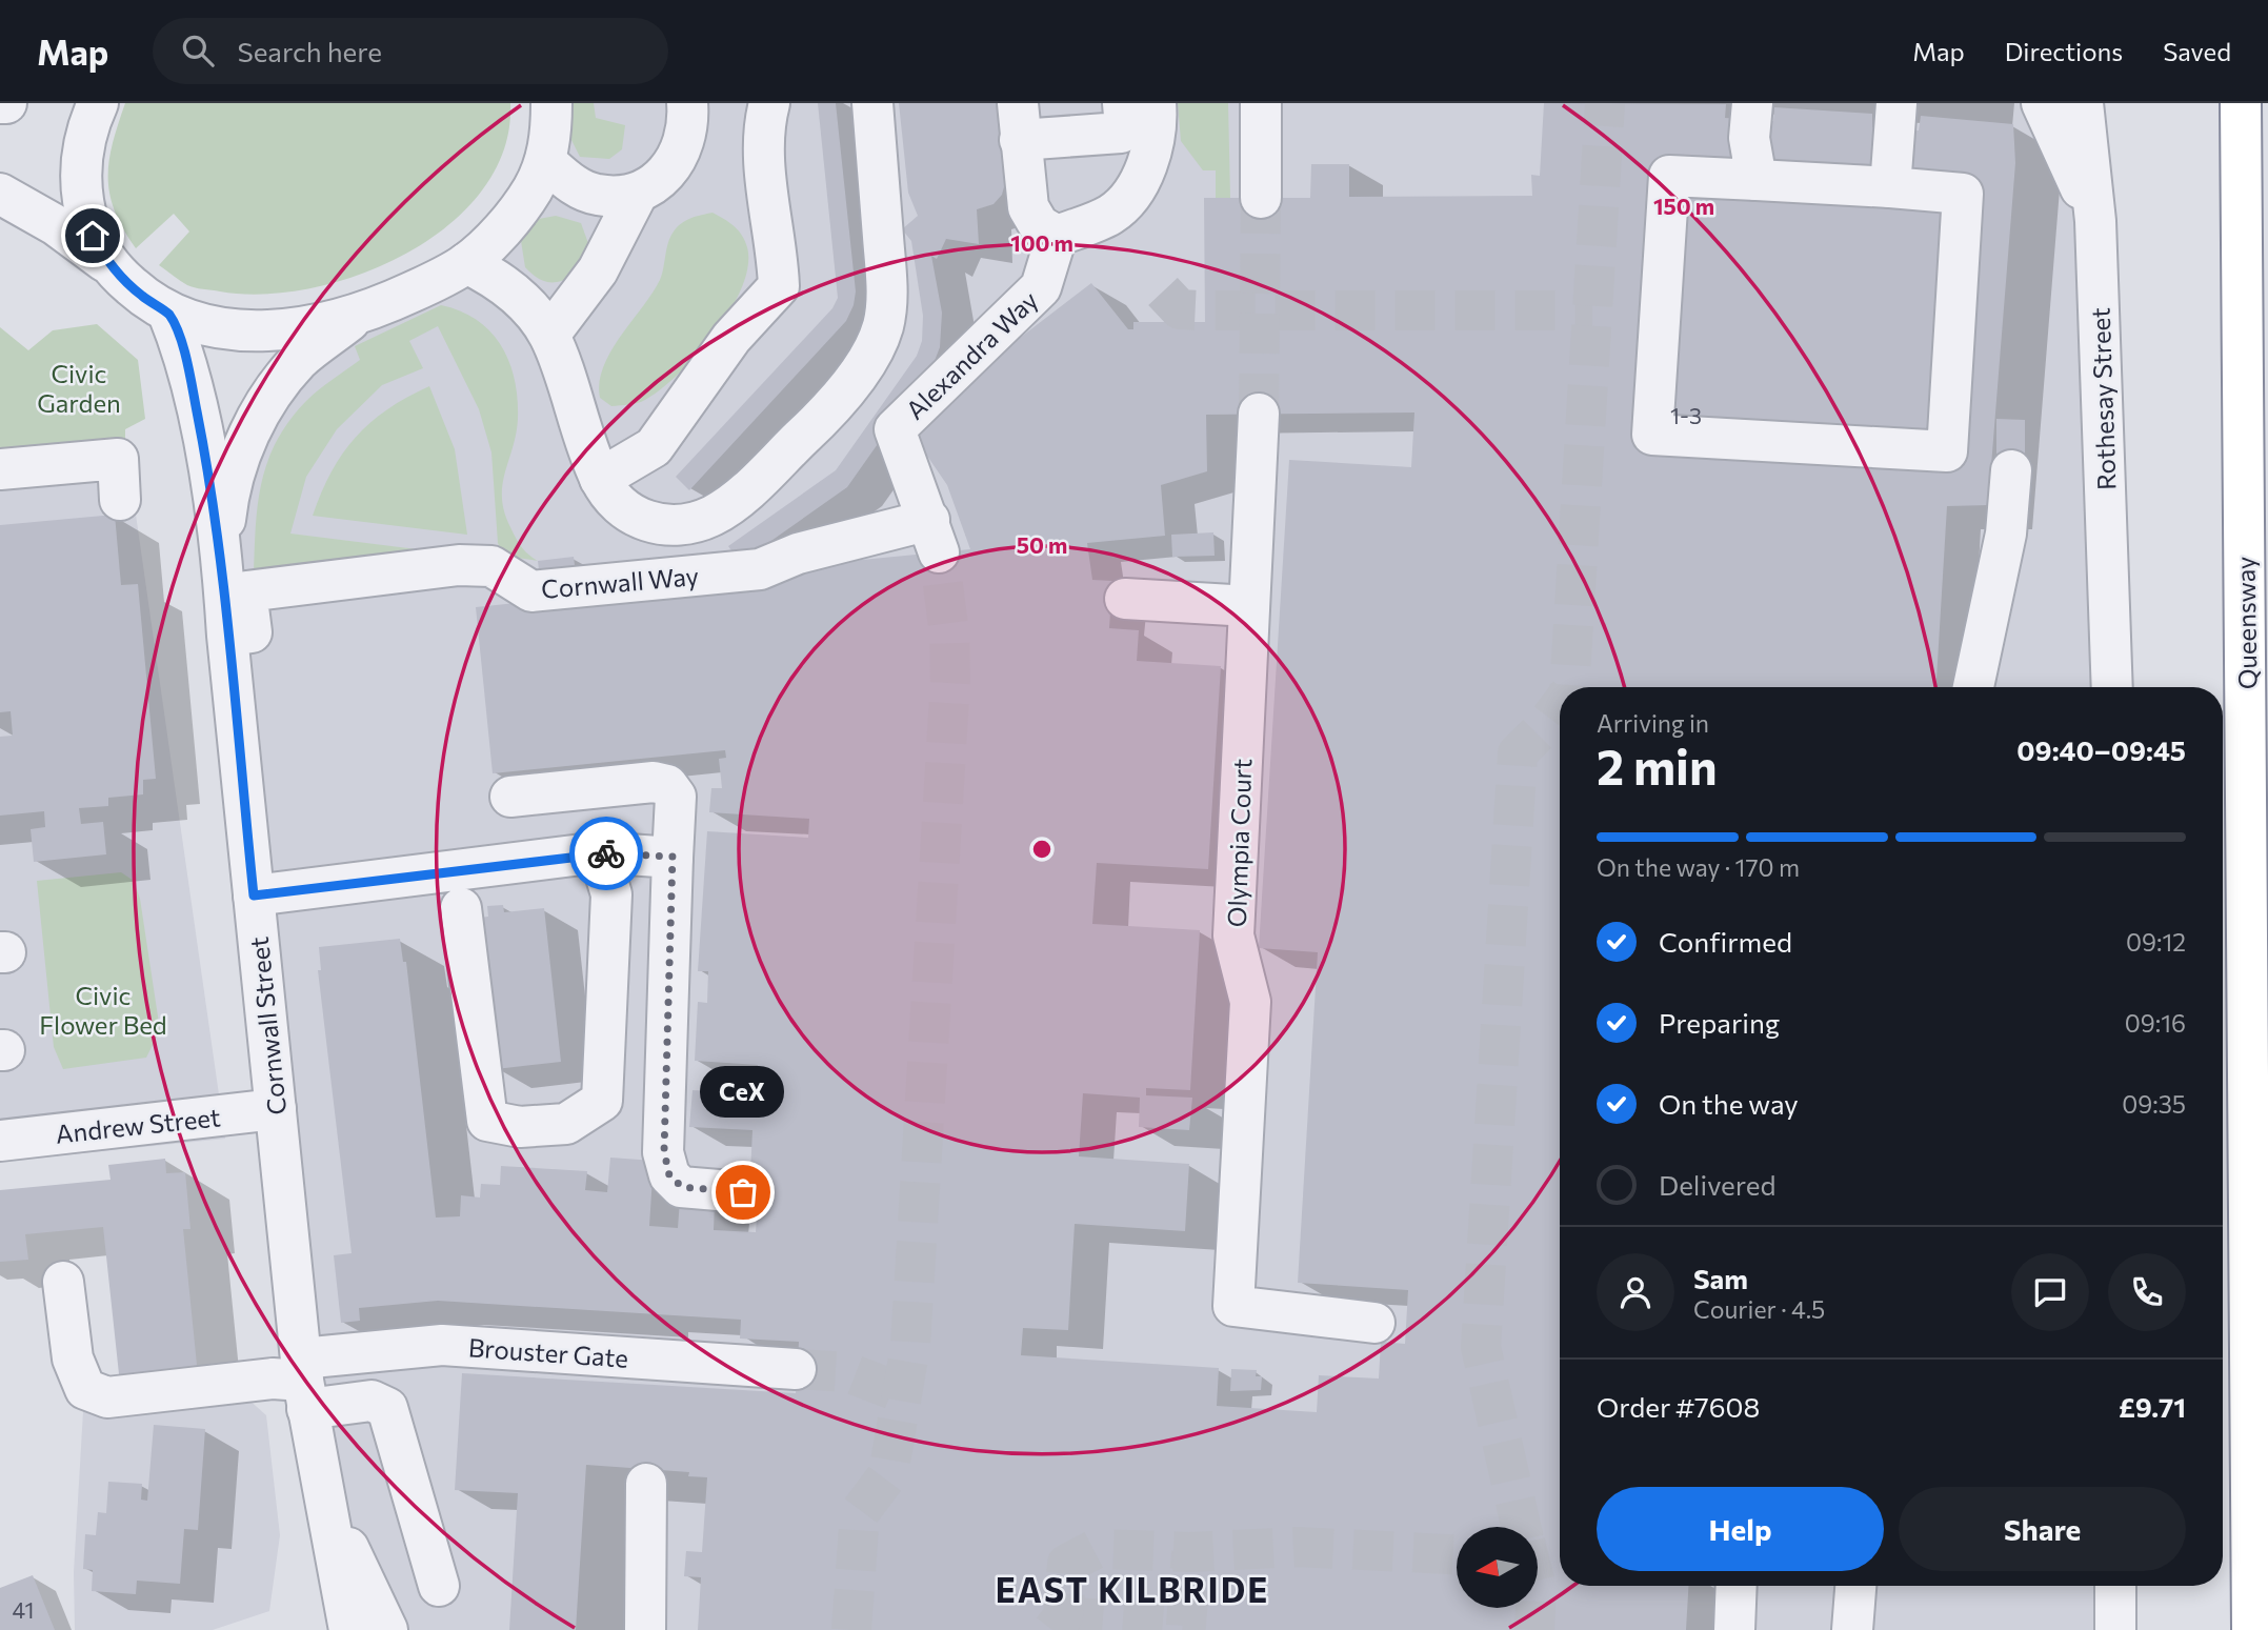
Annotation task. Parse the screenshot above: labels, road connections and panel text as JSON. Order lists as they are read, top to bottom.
{
  "streets": {
    "highway": ["Queensway"],
    "street": [
      "Alexandra Way",
      "Rothesay Street",
      "Cornwall Way",
      "Olympia Court",
      "Cornwall Street",
      "Andrew Street",
      "Brouster Gate"
    ]
  },
  "crossings": [
    ["Alexandra Way", "Cornwall Way"],
    ["Cornwall Way", "Cornwall Street"],
    ["Cornwall Street", "Andrew Street"],
    ["Cornwall Street", "Brouster Gate"]
  ],
  "districts": ["EAST KILBRIDE"],
  "parks": ["Civic Garden", "Civic Flower Bed"],
  "places": ["CeX"],
  "house_numbers": ["1-3", "41"],
  "north": "left",
  "page": {
    "header": "Map",
    "search": "Search here",
    "nav": ["Map", "Directions", "Saved"],
    "heading": ["2 min", "Arriving in", "09:40–09:45"],
    "panel": [
      "Sam",
      "Courier · 4.5",
      "Order #7608",
      "£9.71"
    ],
    "bar": "On the way · 170 m",
    "list": [
      ["Confirmed", "09:12"],
      ["Preparing", "09:16"],
      ["On the way", "09:35"],
      "Delivered"
    ],
    "bubble": "CeX",
    "buttons": ["Help", "Share"]
  },
  "rings": ["150 m", "100 m", "50 m"]
}
